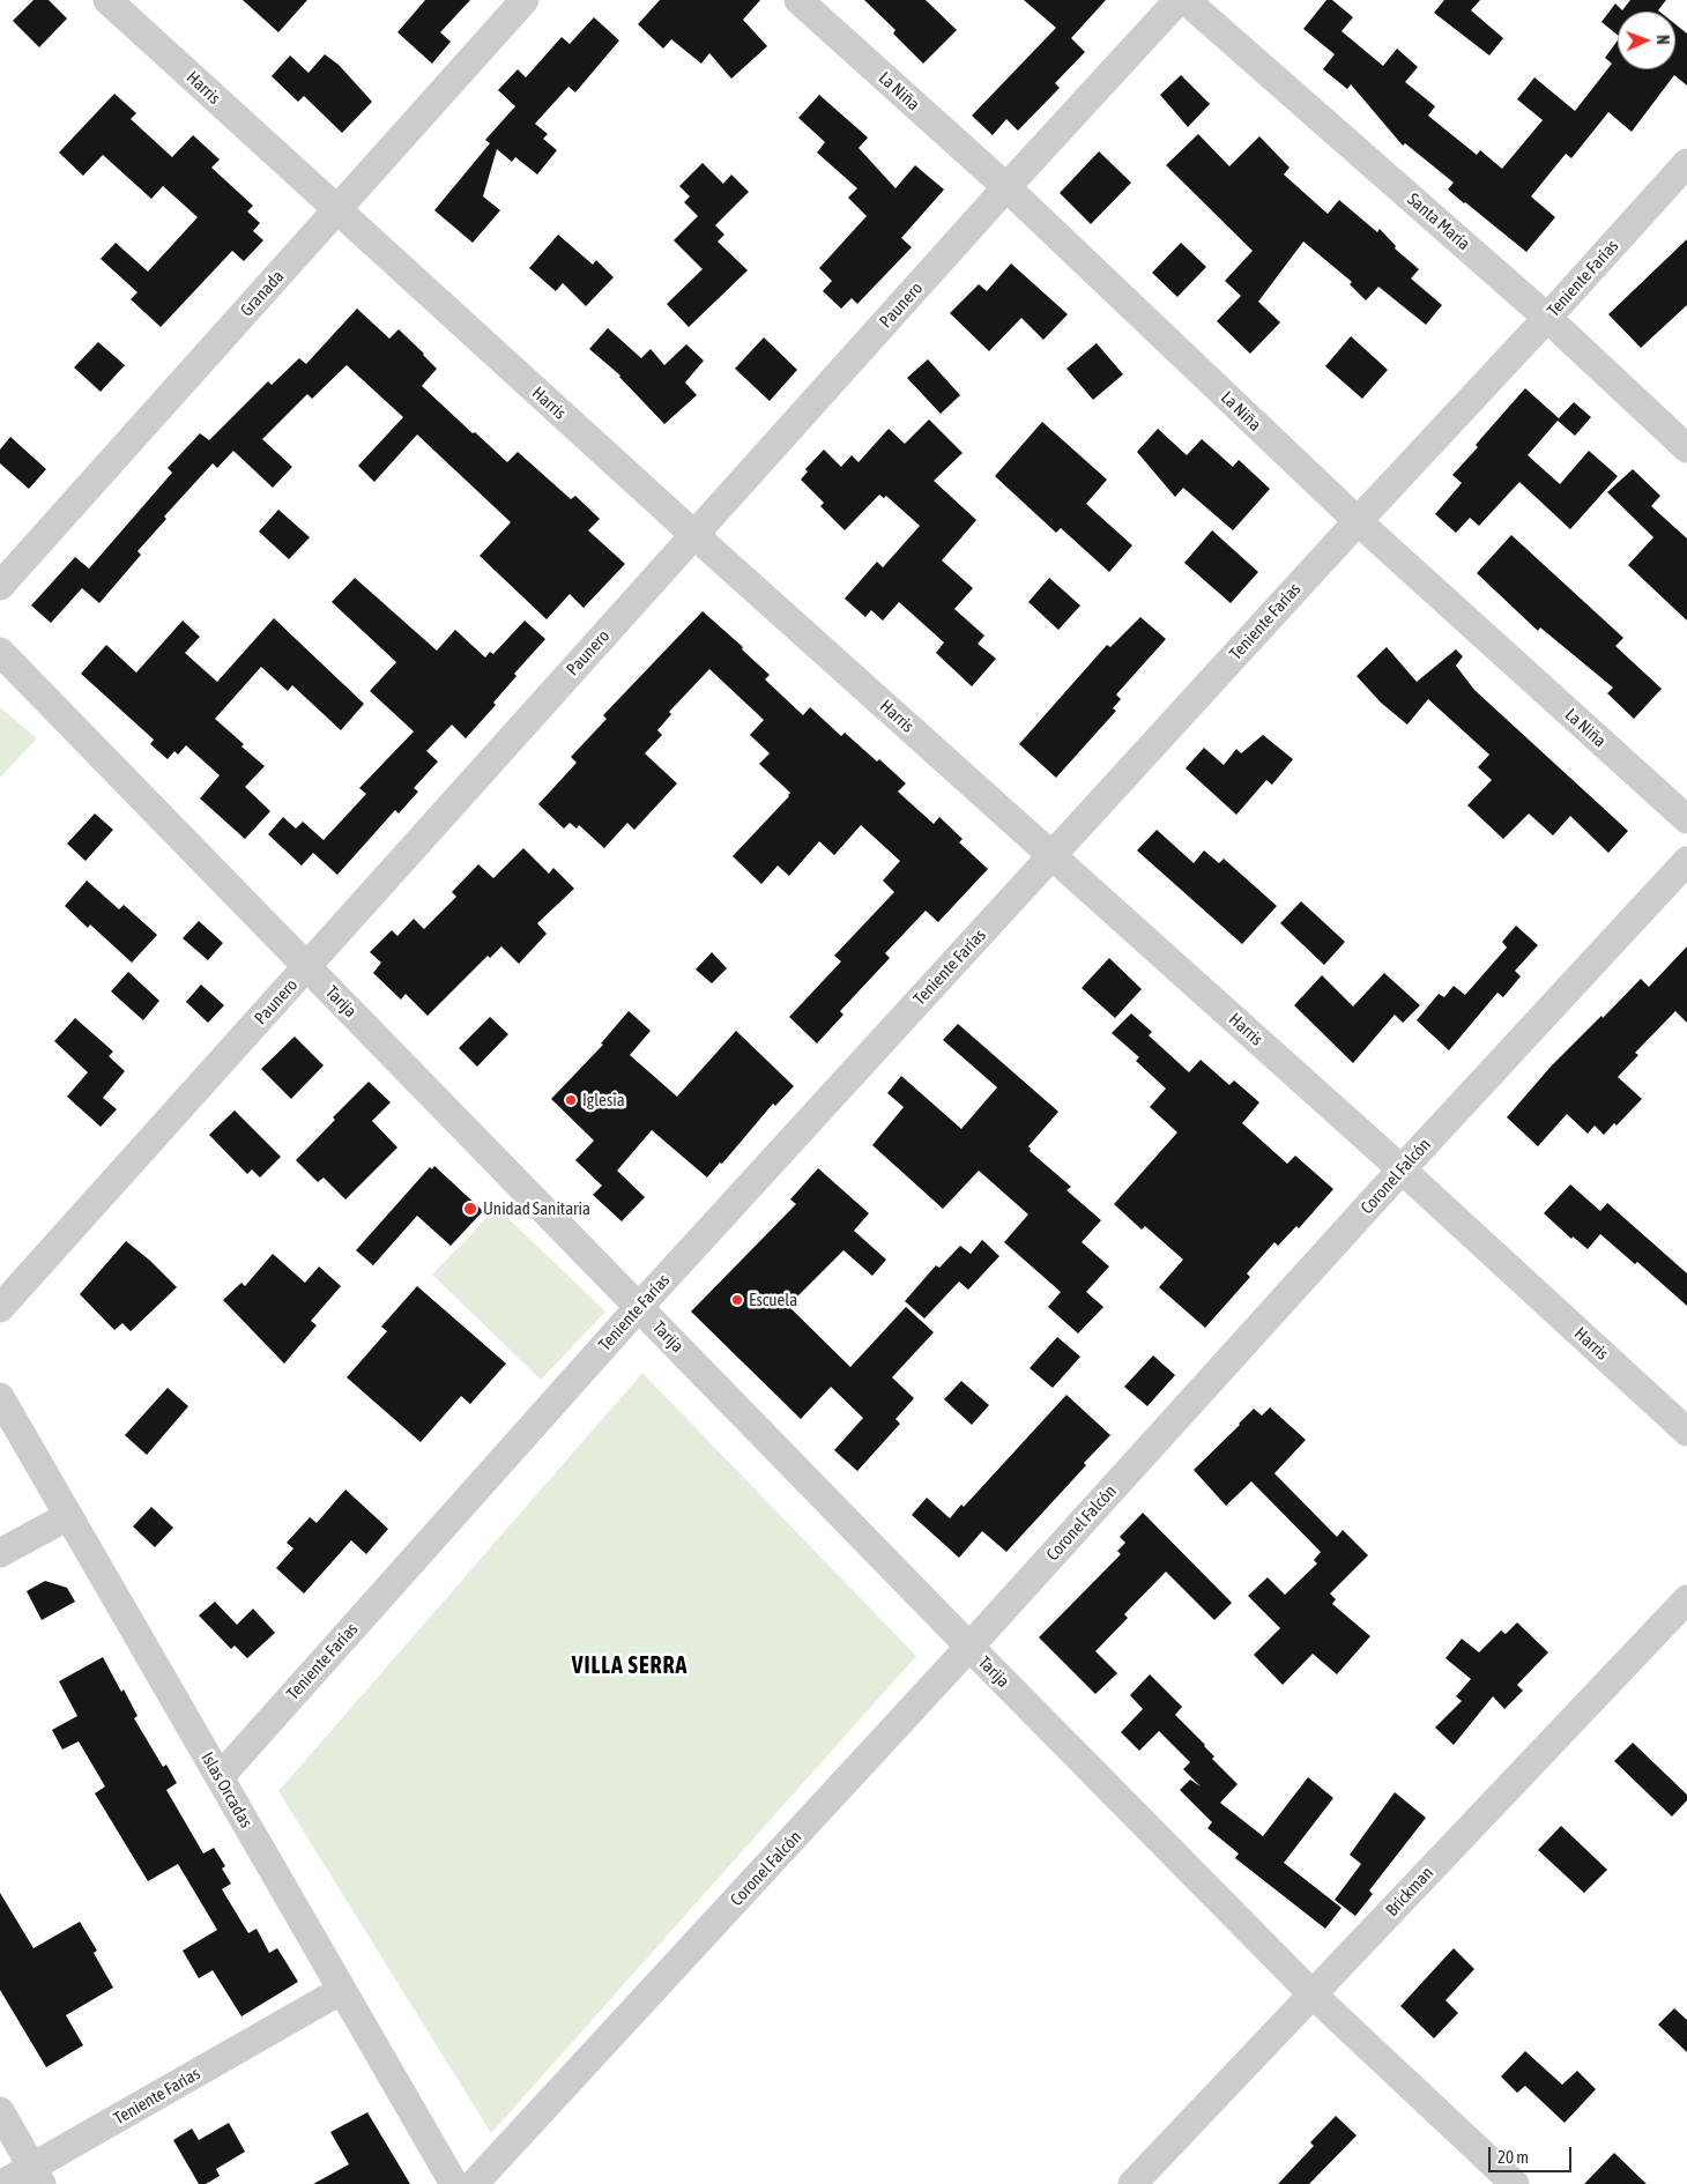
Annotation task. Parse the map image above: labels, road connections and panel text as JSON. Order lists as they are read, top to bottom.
{
  "streets": {
    "street": [
      "Harris",
      "La Niña",
      "Santa María",
      "Teniente Farías",
      "Granada",
      "Paunero",
      "Tarija",
      "Coronel Falcón",
      "Islas Orcadas",
      "Brickman"
    ]
  },
  "crossings": [
    ["Harris", "Teniente Farías"],
    ["Harris", "Granada"],
    ["Harris", "Paunero"],
    ["Harris", "Coronel Falcón"],
    ["La Niña", "Teniente Farías"],
    ["La Niña", "Paunero"],
    ["Santa María", "Teniente Farías"],
    ["Teniente Farías", "Tarija"],
    ["Teniente Farías", "Islas Orcadas"],
    ["Paunero", "Tarija"],
    ["Tarija", "Coronel Falcón"],
    ["Tarija", "Brickman"]
  ],
  "districts": ["VILLA SERRA"],
  "places": ["Iglesia", "Unidad Sanitaria", "Escuela"],
  "scale_bar": "20 m",
  "north": "right"
}
